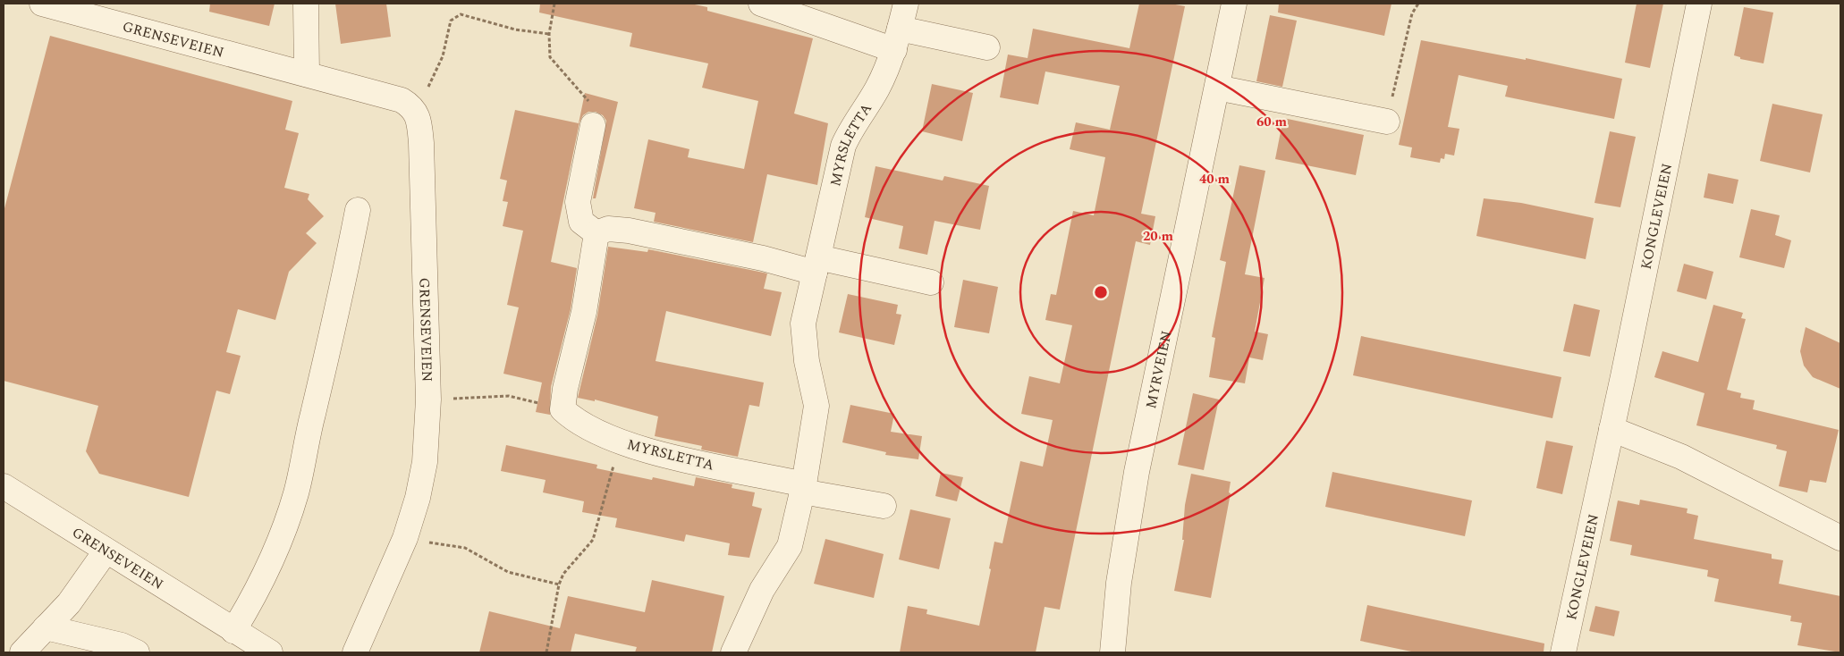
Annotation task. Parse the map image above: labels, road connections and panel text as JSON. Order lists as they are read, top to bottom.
{
  "streets": {
    "street": [
      "GRENSEVEIEN",
      "MYRSLETTA",
      "KONGLEVEIEN",
      "MYRVEIEN"
    ]
  },
  "rings": ["60 m", "40 m", "20 m"]
}
